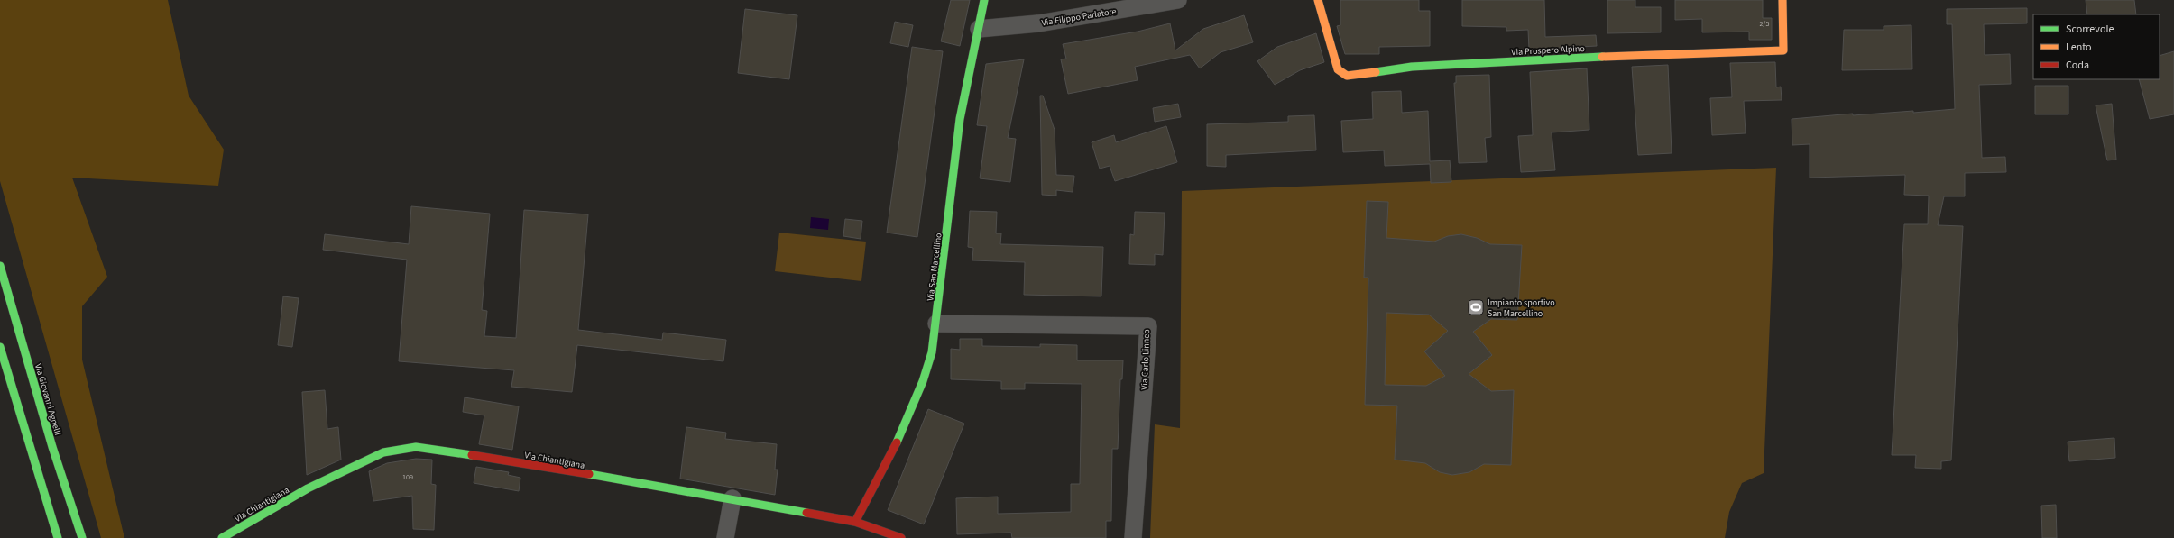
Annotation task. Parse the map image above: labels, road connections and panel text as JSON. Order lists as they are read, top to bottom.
{
  "streets": {
    "main road": [
      "Via Prospero Alpino",
      "Via San Marcellino",
      "Via Giovanni Agnelli",
      "Via Chiantigiana"
    ],
    "street": ["Via Filippo Parlatore", "Via Carlo Linneo"]
  },
  "crossings": [
    ["Via Filippo Parlatore", "Via San Marcellino"],
    ["Via San Marcellino", "Via Carlo Linneo"],
    ["Via San Marcellino", "Via Chiantigiana"]
  ],
  "places": {
    "sports": ["Impianto sportivo San Marcellino"]
  },
  "house_numbers": ["2/5", "109"],
  "legend": ["Scorrevole", "Lento", "Coda"]
}
